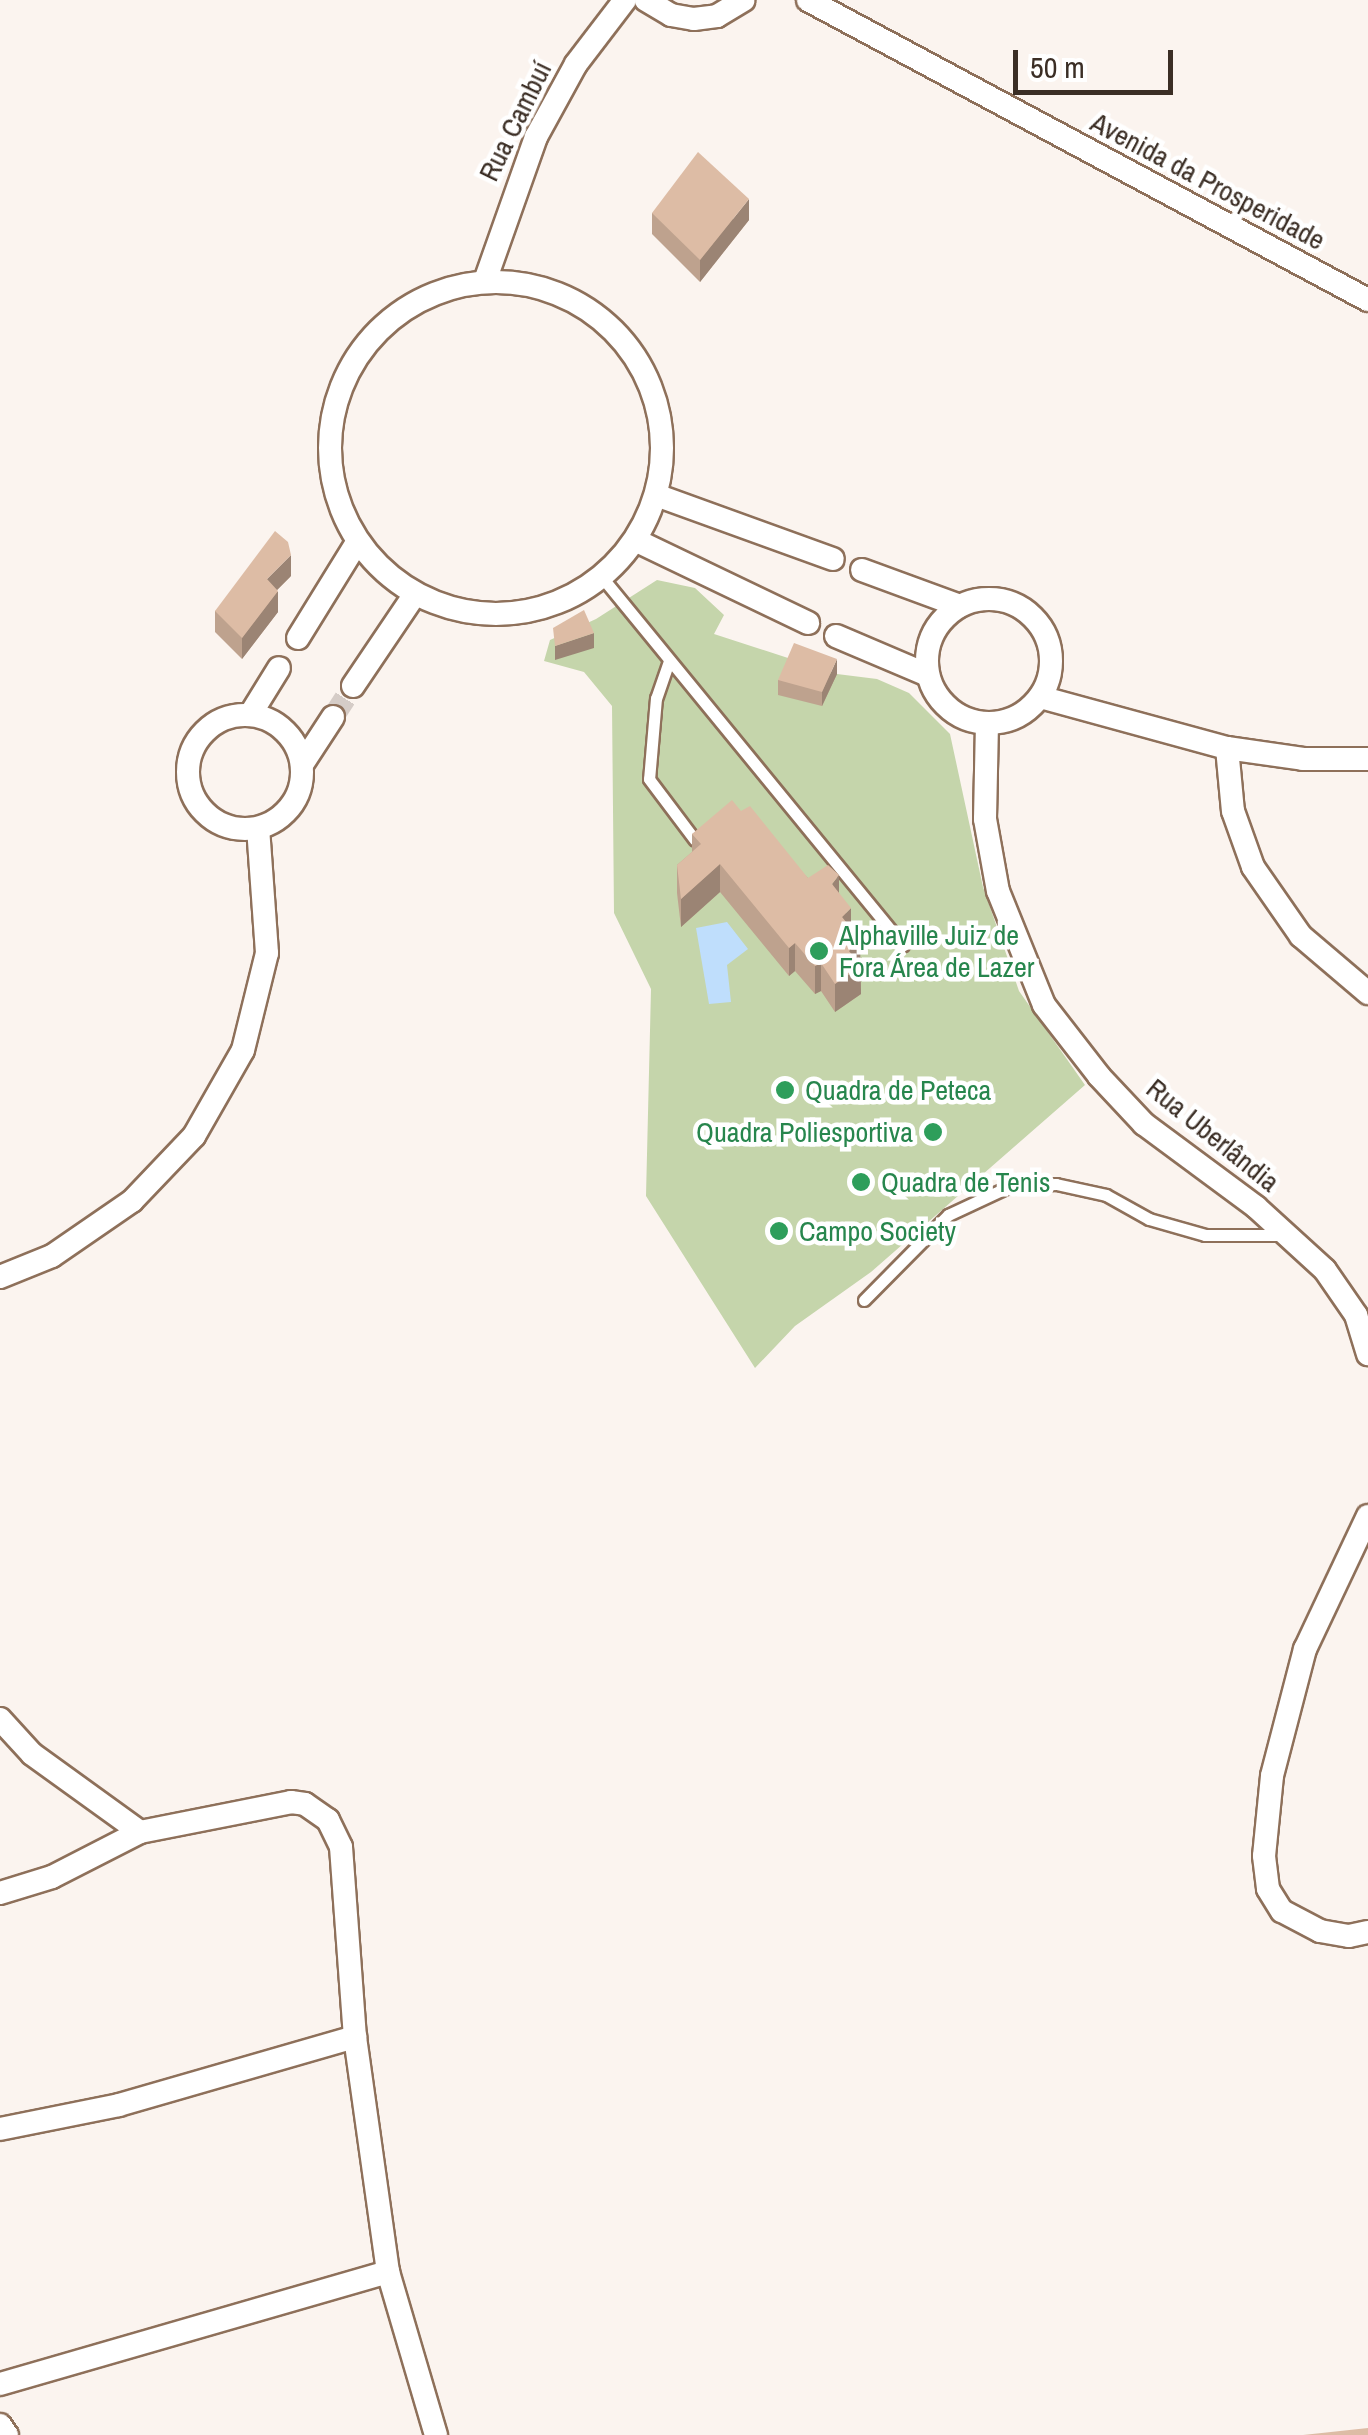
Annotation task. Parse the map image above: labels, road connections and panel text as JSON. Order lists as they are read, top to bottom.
{
  "streets": {
    "street": ["Rua Cambuí", "Avenida da Prosperidade", "Rua Uberlândia"]
  },
  "places": [
    "Alphaville Juiz de Fora Área de Lazer",
    "Quadra de Peteca",
    "Quadra Poliesportiva",
    "Quadra de Tenis",
    "Campo Society"
  ],
  "scale_bar": "50 m"
}
